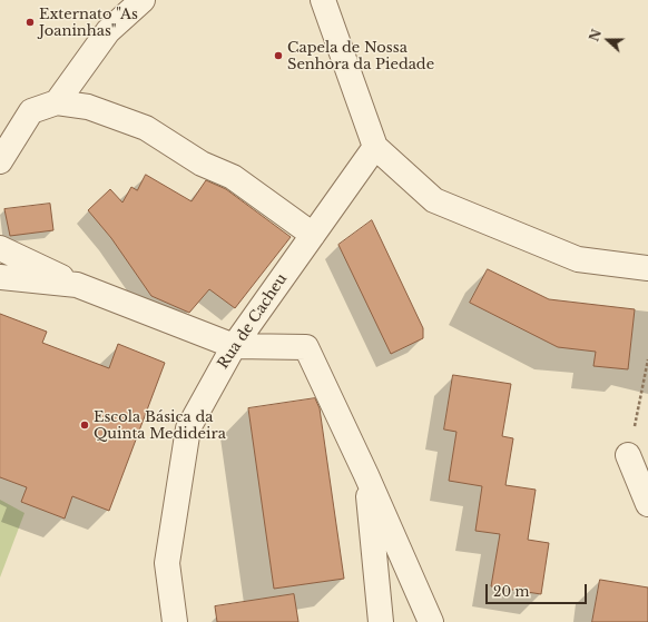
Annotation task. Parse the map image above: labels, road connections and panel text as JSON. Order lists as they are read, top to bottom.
{
  "streets": {
    "street": ["Rua de Cacheu"]
  },
  "places": ["Externato \"As Joaninhas\"", "Capela de Nossa Senhora da Piedade", "Escola Básica da Quinta Medideira"],
  "scale_bar": "20 m",
  "north": "left"
}
